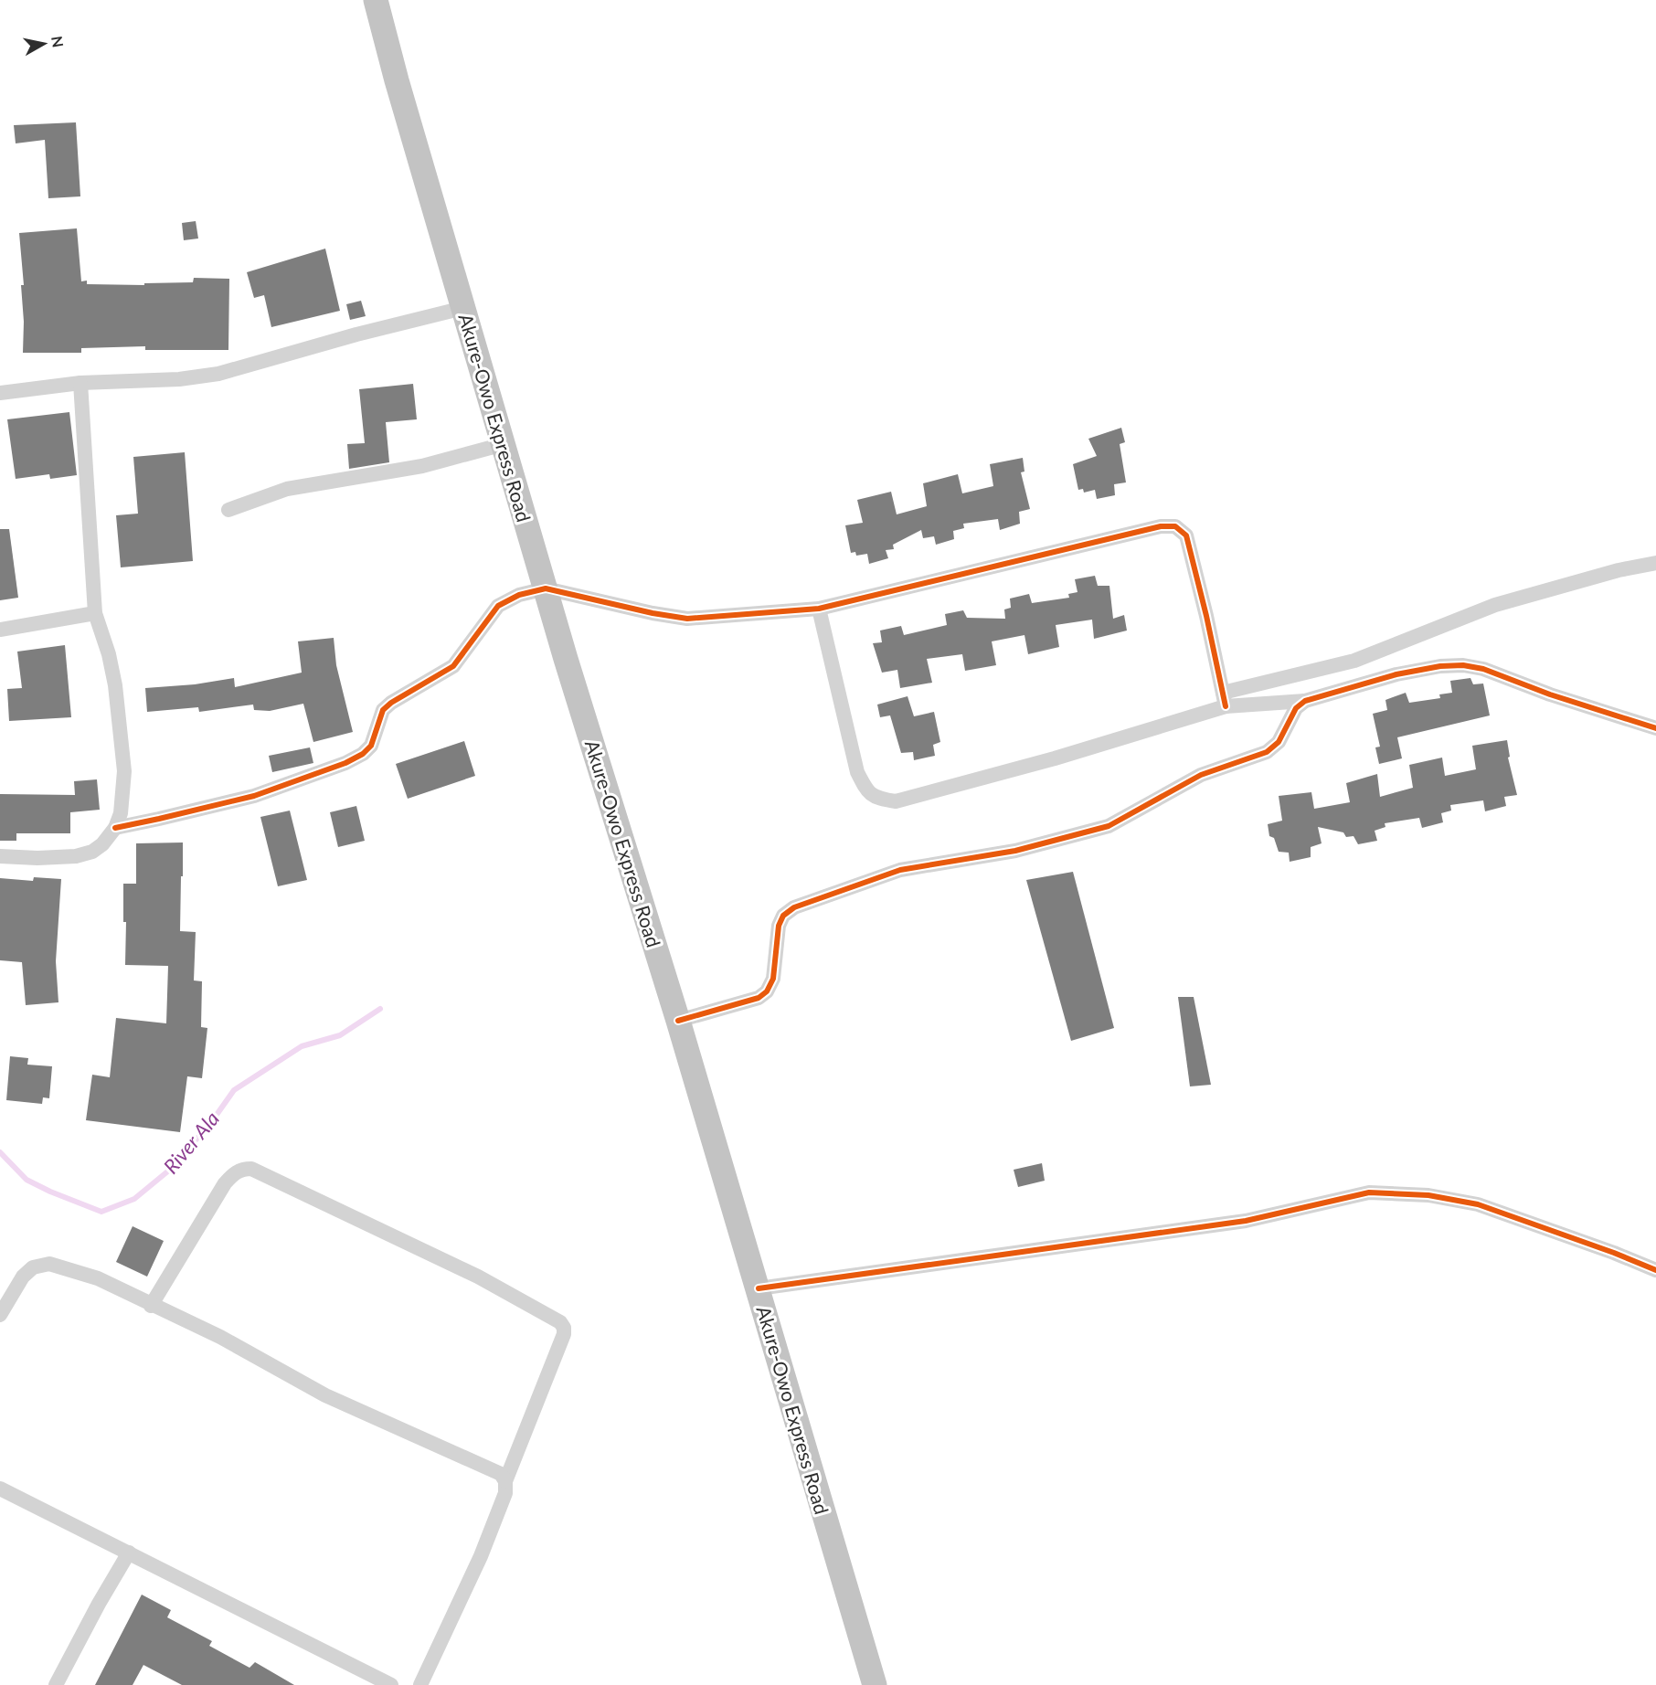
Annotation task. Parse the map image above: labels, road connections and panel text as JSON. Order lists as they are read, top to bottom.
{
  "streets": {
    "highway": ["Akure-Owo Express Road"]
  },
  "water": ["River Ala"],
  "north": "right"
}
